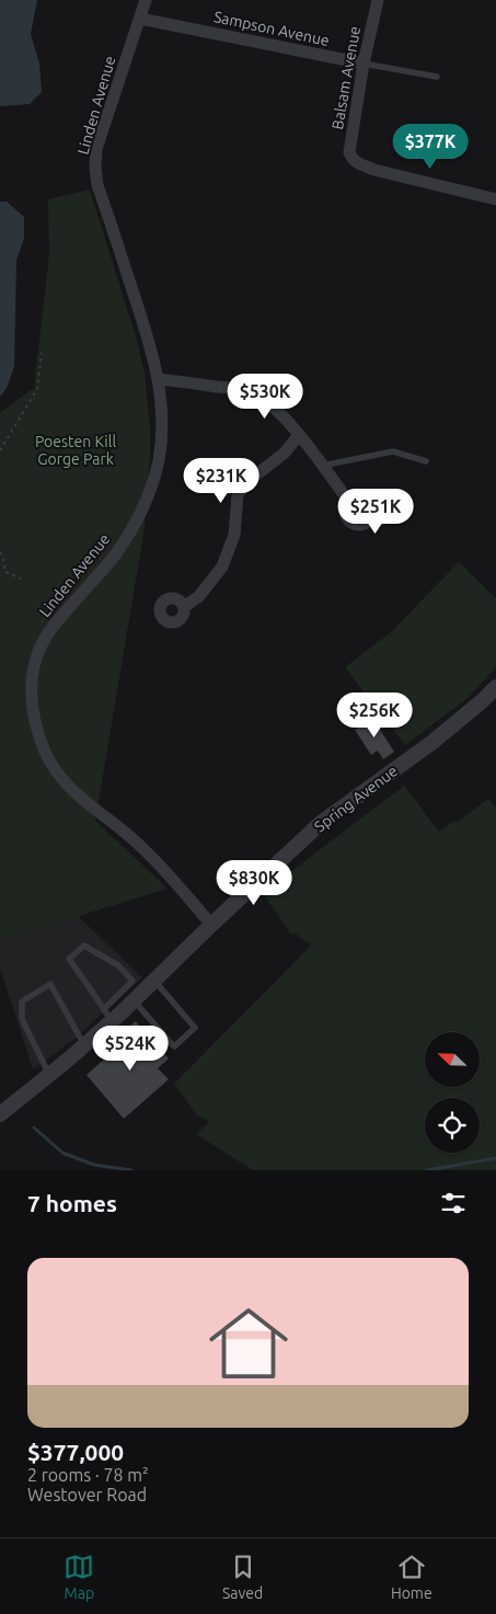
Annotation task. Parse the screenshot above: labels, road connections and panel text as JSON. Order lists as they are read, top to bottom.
{
  "streets": {
    "street": [
      "Sampson Avenue",
      "Balsam Avenue",
      "Linden Avenue",
      "Spring Avenue"
    ]
  },
  "crossings": [
    ["Sampson Avenue", "Balsam Avenue"],
    ["Sampson Avenue", "Linden Avenue"],
    ["Linden Avenue", "Spring Avenue"]
  ],
  "parks": ["Poesten Kill Gorge Park"],
  "north": "top left",
  "page": {
    "price": [
      "$377K",
      "$530K",
      "$231K",
      "$251K",
      "$256K",
      "$830K",
      "$524K"
    ],
    "heading": "7 homes",
    "list": [
      {
        "name": "$377,000",
        "note": "2 rooms · 78 m² · Westover Road"
      }
    ],
    "tabs": ["Map", "Saved", "Home"]
  }
}
